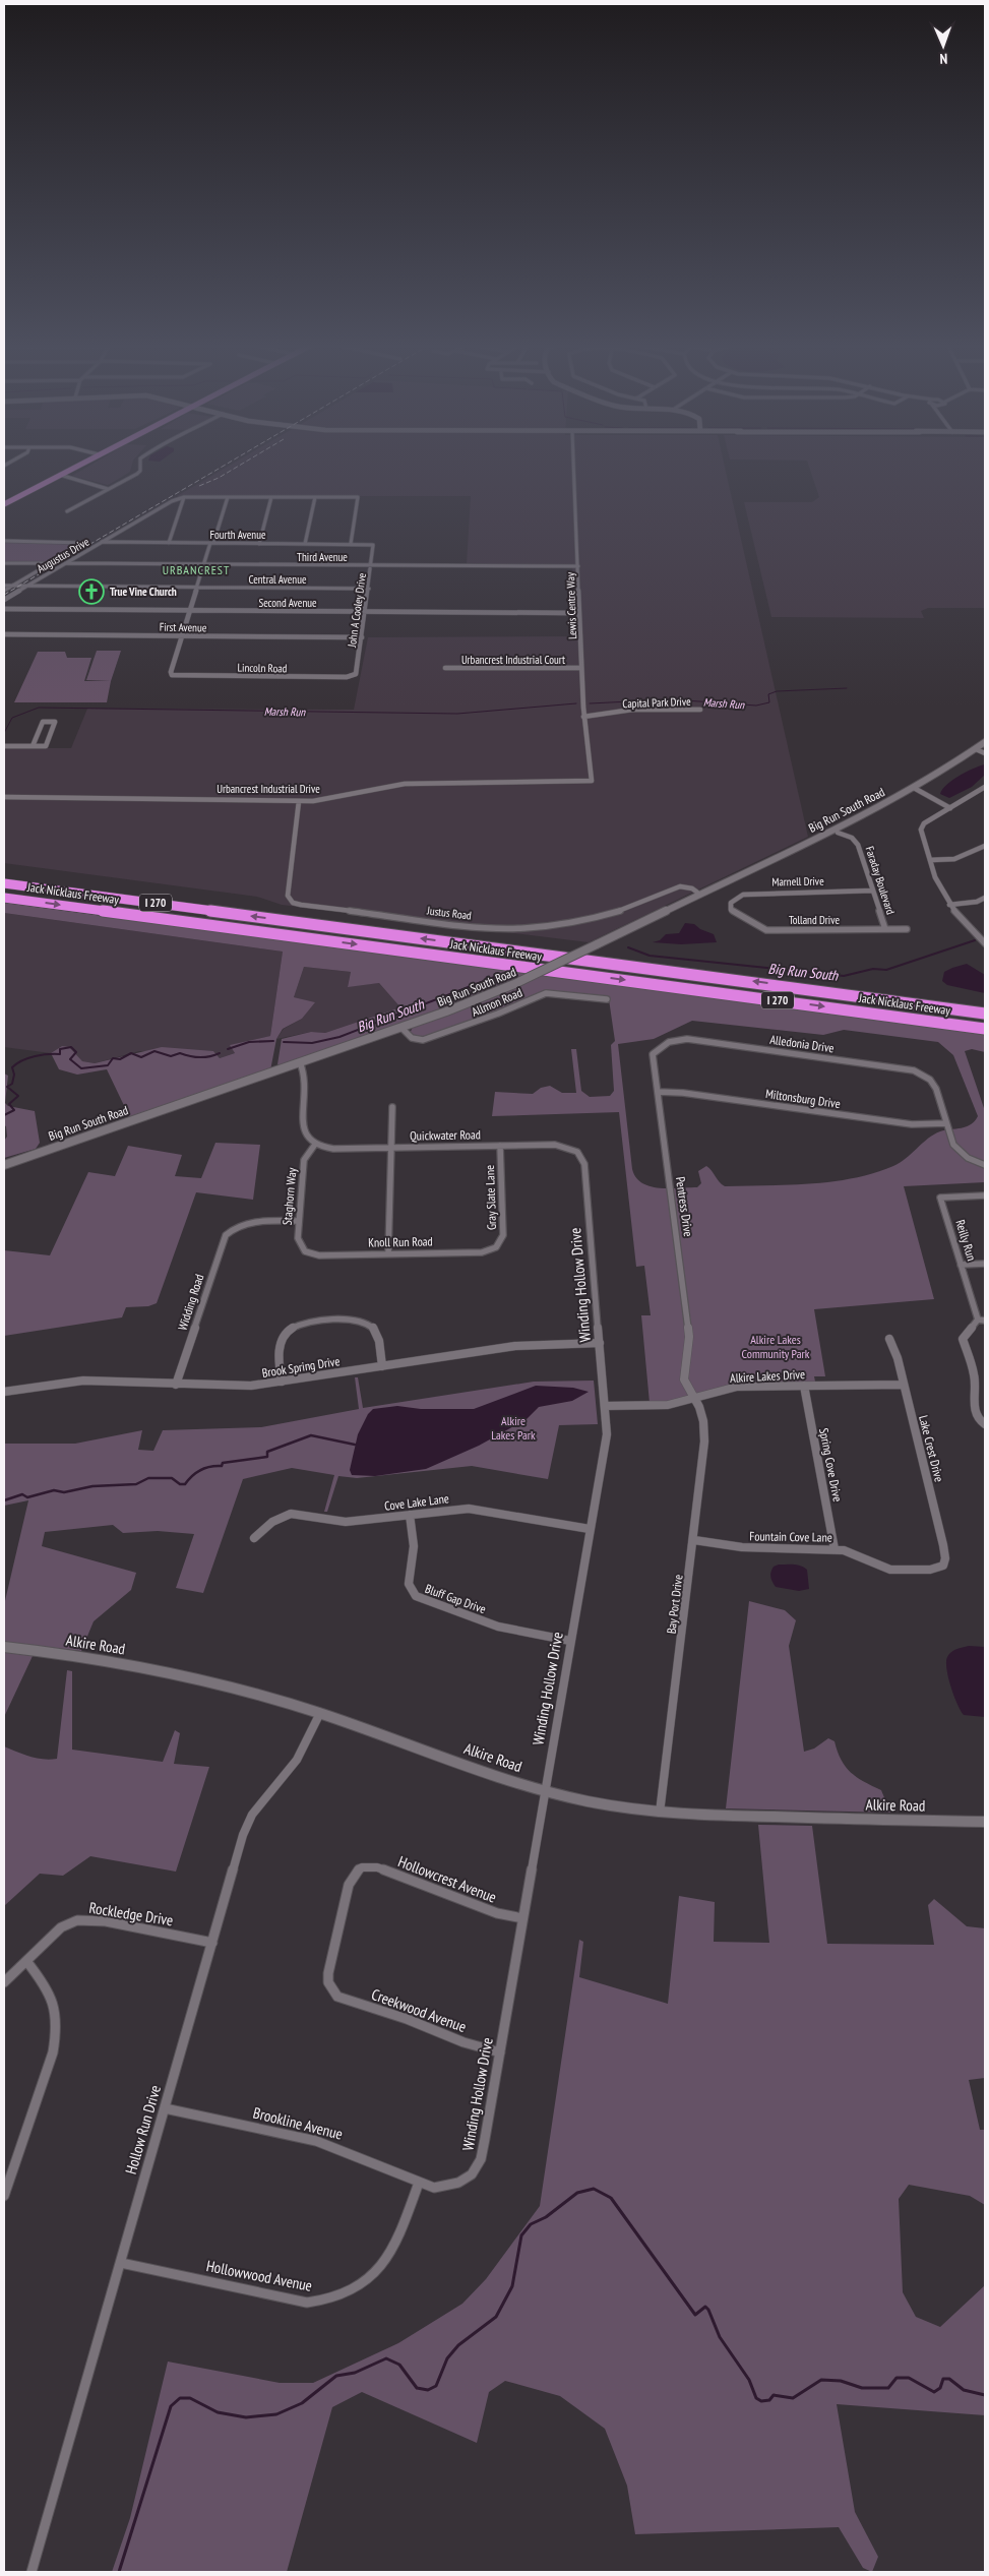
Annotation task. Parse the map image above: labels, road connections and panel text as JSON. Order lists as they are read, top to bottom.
{
  "streets": {
    "highway": ["Jack Nicklaus Freeway", "I 270"],
    "street": [
      "Fourth Avenue",
      "Augustus Drive",
      "Third Avenue",
      "Central Avenue",
      "Second Avenue",
      "Lewis Centre Way",
      "John A Cooley Drive",
      "First Avenue",
      "Urbancrest Industrial Court",
      "Lincoln Road",
      "Capital Park Drive",
      "Urbancrest Industrial Drive",
      "Big Run South Road",
      "Faraday Boulevard",
      "Marnell Drive",
      "Justus Road",
      "Tolland Drive",
      "Allmon Road",
      "Alledonia Drive",
      "Miltonsburg Drive",
      "Quickwater Road",
      "Staghorn Way",
      "Gray Slate Lane",
      "Pentress Drive",
      "Reilly Run",
      "Knoll Run Road",
      "Winding Hollow Drive",
      "Widding Road",
      "Brook Spring Drive",
      "Alkire Lakes Drive",
      "Lake Crest Drive",
      "Spring Cove Drive",
      "Cove Lake Lane",
      "Fountain Cove Lane",
      "Bluff Gap Drive",
      "Bay Port Drive",
      "Alkire Road",
      "Hollowcrest Avenue",
      "Rockledge Drive",
      "Creekwood Avenue",
      "Brookline Avenue",
      "Hollow Run Drive",
      "Hollowwood Avenue"
    ]
  },
  "crossings": [
    ["Fourth Avenue", "Augustus Drive"],
    ["Fourth Avenue", "John A Cooley Drive"],
    ["Augustus Drive", "Third Avenue"],
    ["Augustus Drive", "Central Avenue"],
    ["Third Avenue", "Lewis Centre Way"],
    ["Third Avenue", "John A Cooley Drive"],
    ["Central Avenue", "John A Cooley Drive"],
    ["Second Avenue", "John A Cooley Drive"],
    ["Lewis Centre Way", "Urbancrest Industrial Court"],
    ["Lewis Centre Way", "Capital Park Drive"],
    ["Lewis Centre Way", "Urbancrest Industrial Drive"],
    ["John A Cooley Drive", "First Avenue"],
    ["John A Cooley Drive", "Lincoln Road"],
    ["First Avenue", "Lincoln Road"],
    ["Urbancrest Industrial Drive", "Justus Road"],
    ["Big Run South Road", "Faraday Boulevard"],
    ["Big Run South Road", "Justus Road"],
    ["Big Run South Road", "Allmon Road"],
    ["Faraday Boulevard", "Marnell Drive"],
    ["Faraday Boulevard", "Tolland Drive"],
    ["Marnell Drive", "Tolland Drive"],
    ["Alledonia Drive", "Pentress Drive"],
    ["Miltonsburg Drive", "Pentress Drive"],
    ["Quickwater Road", "Staghorn Way"],
    ["Quickwater Road", "Gray Slate Lane"],
    ["Quickwater Road", "Winding Hollow Drive"],
    ["Staghorn Way", "Knoll Run Road"],
    ["Staghorn Way", "Widding Road"],
    ["Gray Slate Lane", "Knoll Run Road"],
    ["Pentress Drive", "Alkire Lakes Drive"],
    ["Pentress Drive", "Bay Port Drive"],
    ["Winding Hollow Drive", "Brook Spring Drive"],
    ["Winding Hollow Drive", "Alkire Lakes Drive"],
    ["Winding Hollow Drive", "Cove Lake Lane"],
    ["Winding Hollow Drive", "Bluff Gap Drive"],
    ["Winding Hollow Drive", "Alkire Road"],
    ["Winding Hollow Drive", "Hollowcrest Avenue"],
    ["Winding Hollow Drive", "Creekwood Avenue"],
    ["Winding Hollow Drive", "Brookline Avenue"],
    ["Winding Hollow Drive", "Hollowwood Avenue"],
    ["Widding Road", "Brook Spring Drive"],
    ["Alkire Lakes Drive", "Lake Crest Drive"],
    ["Alkire Lakes Drive", "Spring Cove Drive"],
    ["Alkire Lakes Drive", "Bay Port Drive"],
    ["Lake Crest Drive", "Fountain Cove Lane"],
    ["Spring Cove Drive", "Fountain Cove Lane"],
    ["Cove Lake Lane", "Bluff Gap Drive"],
    ["Fountain Cove Lane", "Bay Port Drive"],
    ["Bay Port Drive", "Alkire Road"],
    ["Alkire Road", "Hollow Run Drive"],
    ["Hollowcrest Avenue", "Creekwood Avenue"],
    ["Rockledge Drive", "Hollow Run Drive"],
    ["Brookline Avenue", "Hollow Run Drive"],
    ["Brookline Avenue", "Hollowwood Avenue"],
    ["Hollow Run Drive", "Hollowwood Avenue"]
  ],
  "districts": ["URBANCREST"],
  "water": ["Marsh Run", "Big Run South"],
  "parks": ["Alkire Lakes Community Park", "Alkire Lakes Park"],
  "places": {
    "church": ["True Vine Church"]
  },
  "north": "bottom"
}
